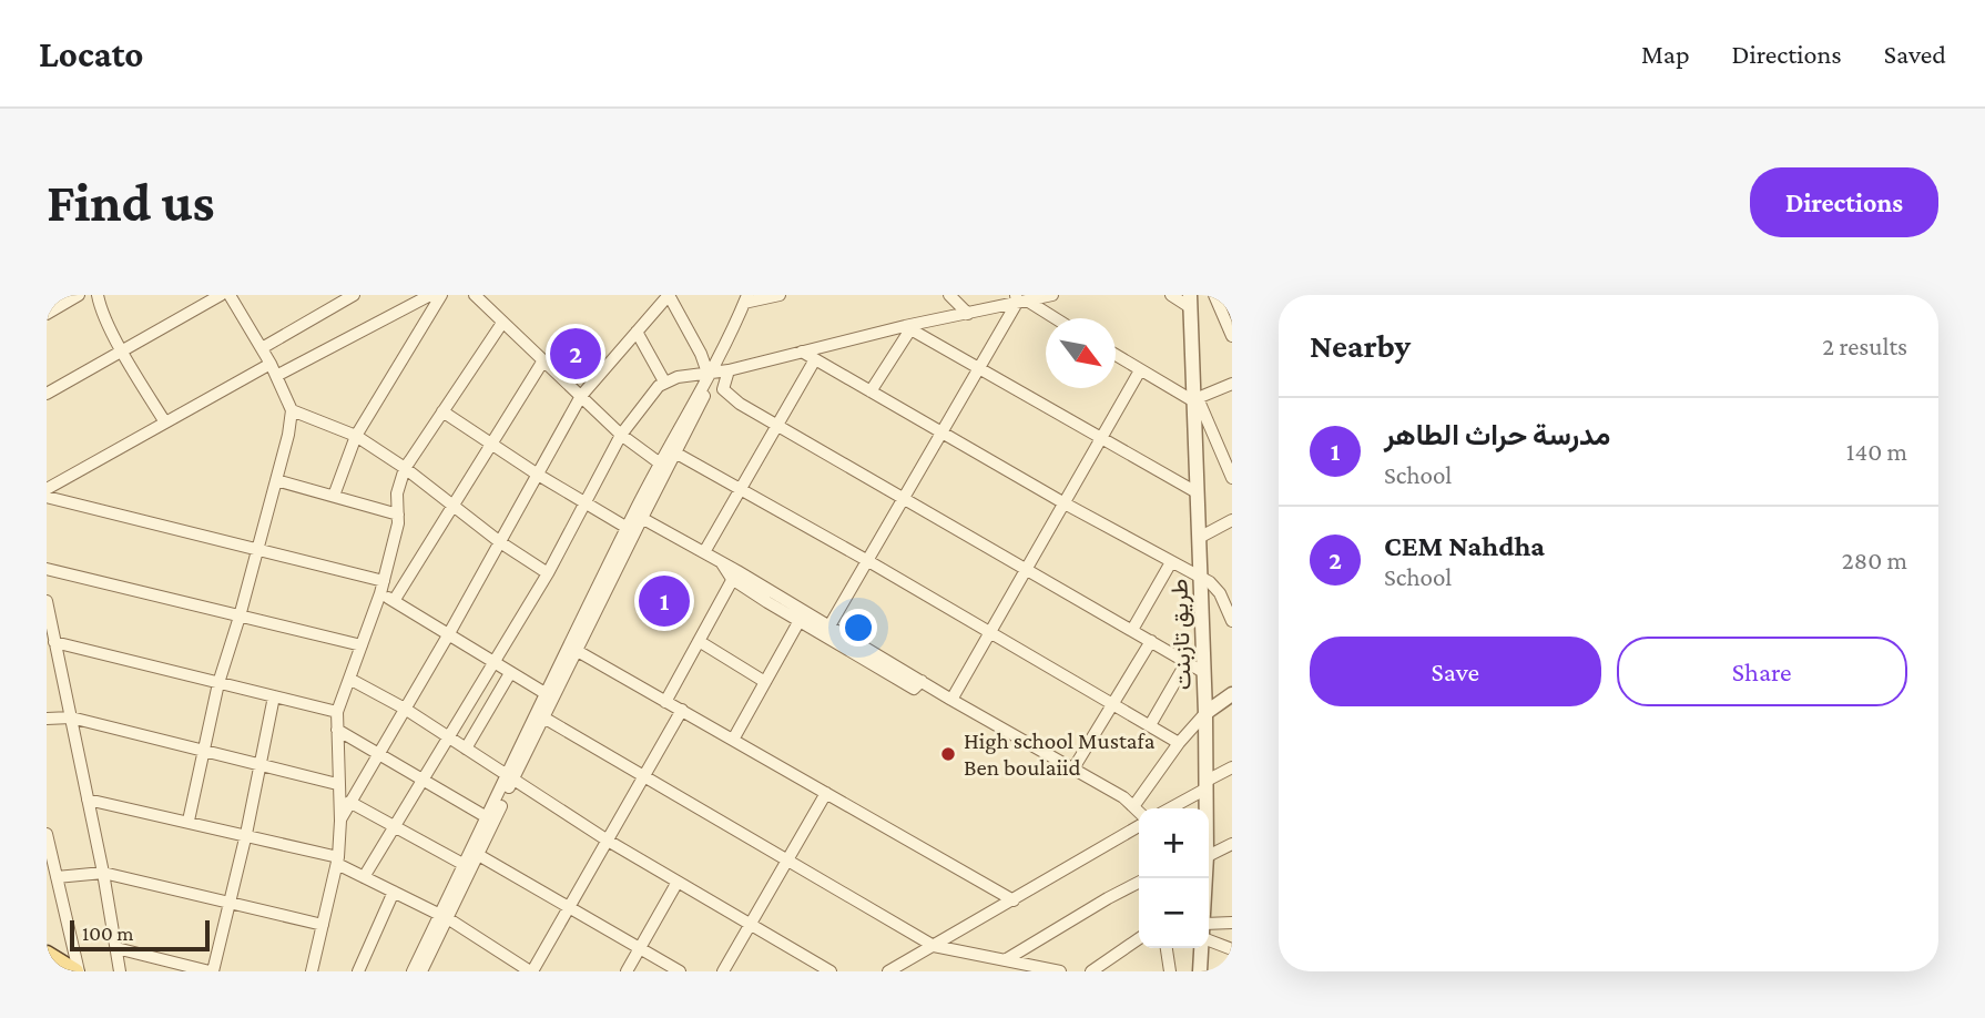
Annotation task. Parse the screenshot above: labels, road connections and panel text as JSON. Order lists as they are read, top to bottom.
{
  "streets": {
    "street": ["طريق تازبنت"]
  },
  "places": ["High school Mustafa Ben boulaiid"],
  "scale_bar": "100 m",
  "north": "bottom right",
  "page": {
    "header": "Locato",
    "nav": ["Map", "Directions", "Saved"],
    "buttons": [
      "Directions",
      ["Save", "Share"]
    ],
    "title": "Find us",
    "heading": ["Nearby", "2 results"],
    "pins": ["2", "1"],
    "list": [
      {
        "mark": "1",
        "name": "مدرسة حراث الطاهر",
        "note": "School",
        "value": "140 m"
      },
      {
        "mark": "2",
        "name": "CEM Nahdha",
        "note": "School",
        "value": "280 m"
      }
    ],
    "map_buttons": ["+", "−"],
    "scale": "100 m"
  }
}
